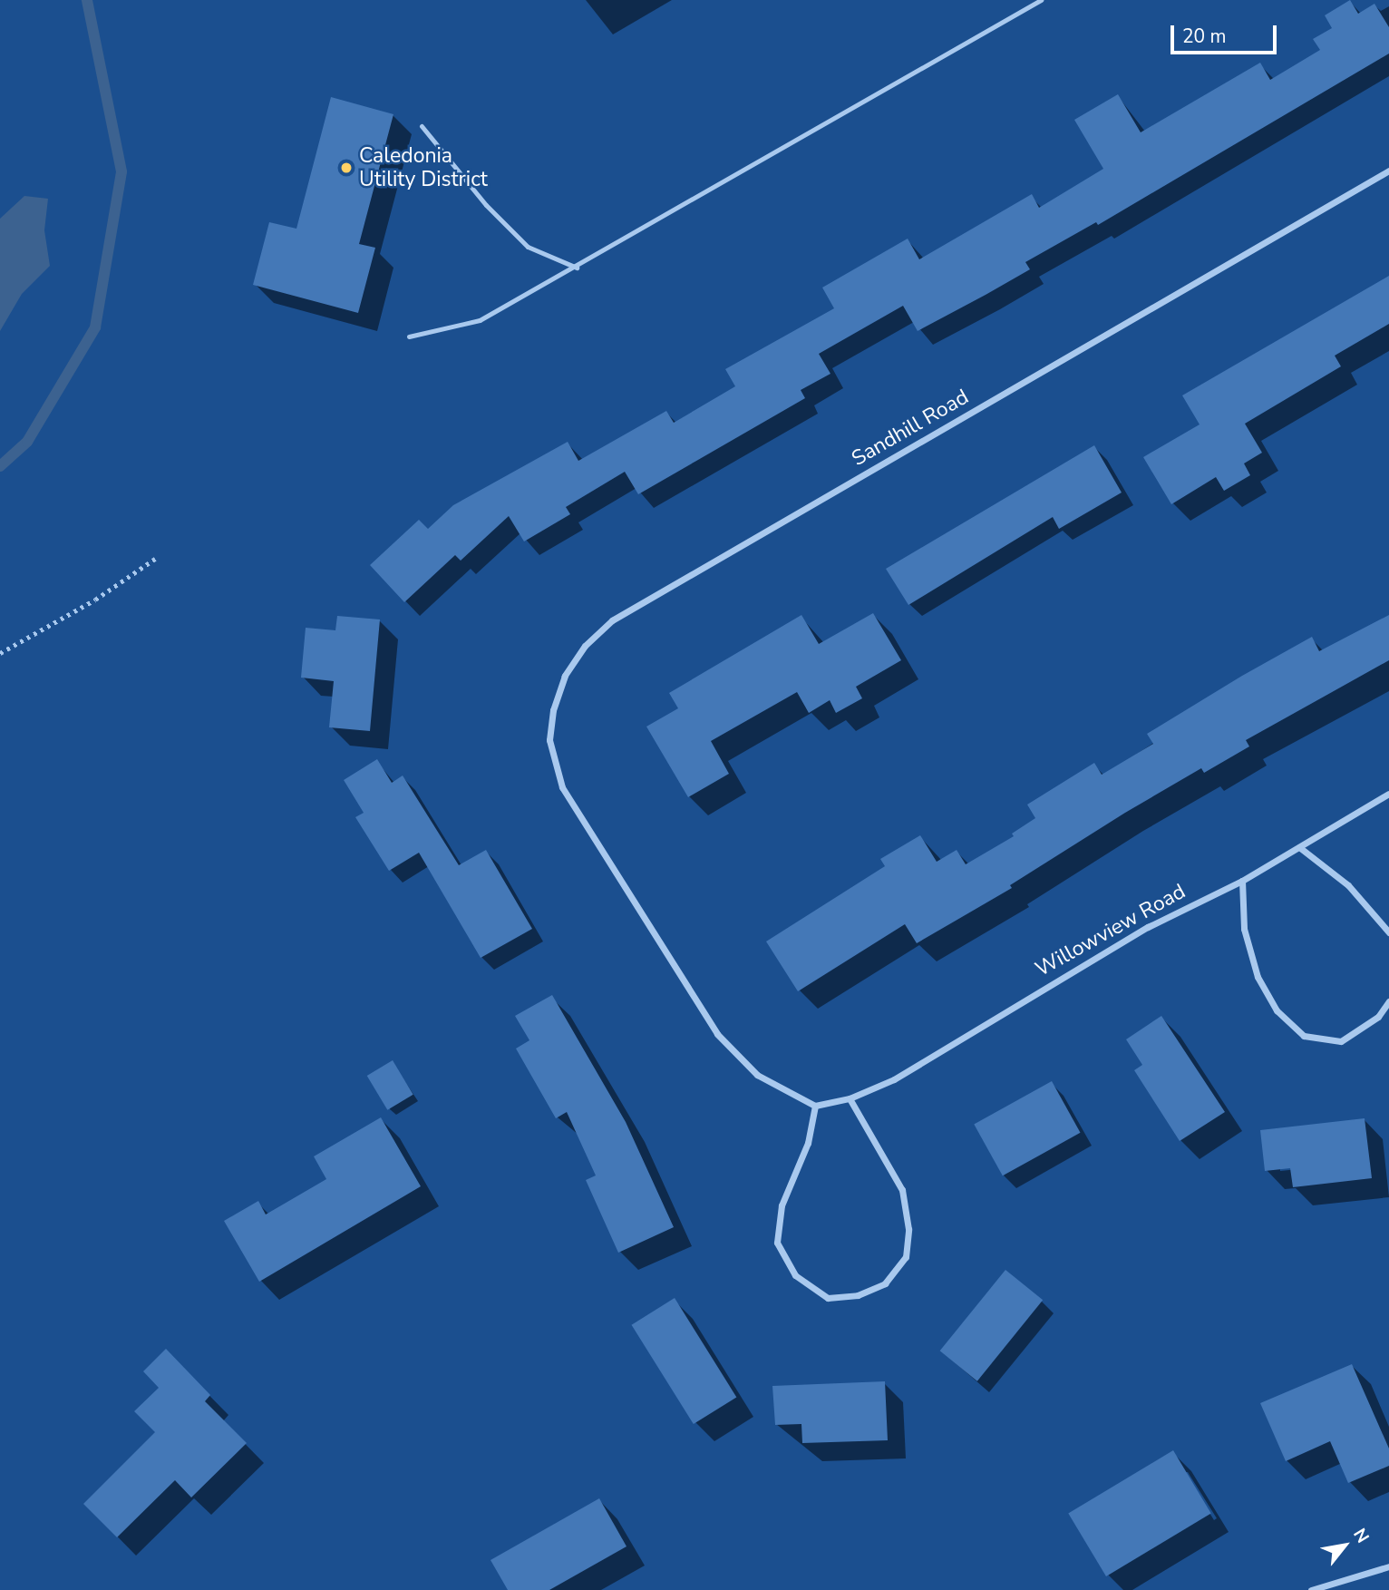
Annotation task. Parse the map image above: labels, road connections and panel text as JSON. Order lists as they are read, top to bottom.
{
  "streets": {
    "street": ["Sandhill Road", "Willowview Road"]
  },
  "crossings": [
    ["Sandhill Road", "Willowview Road"]
  ],
  "places": ["Caledonia Utility District"],
  "scale_bar": "20 m",
  "north": "top right"
}
